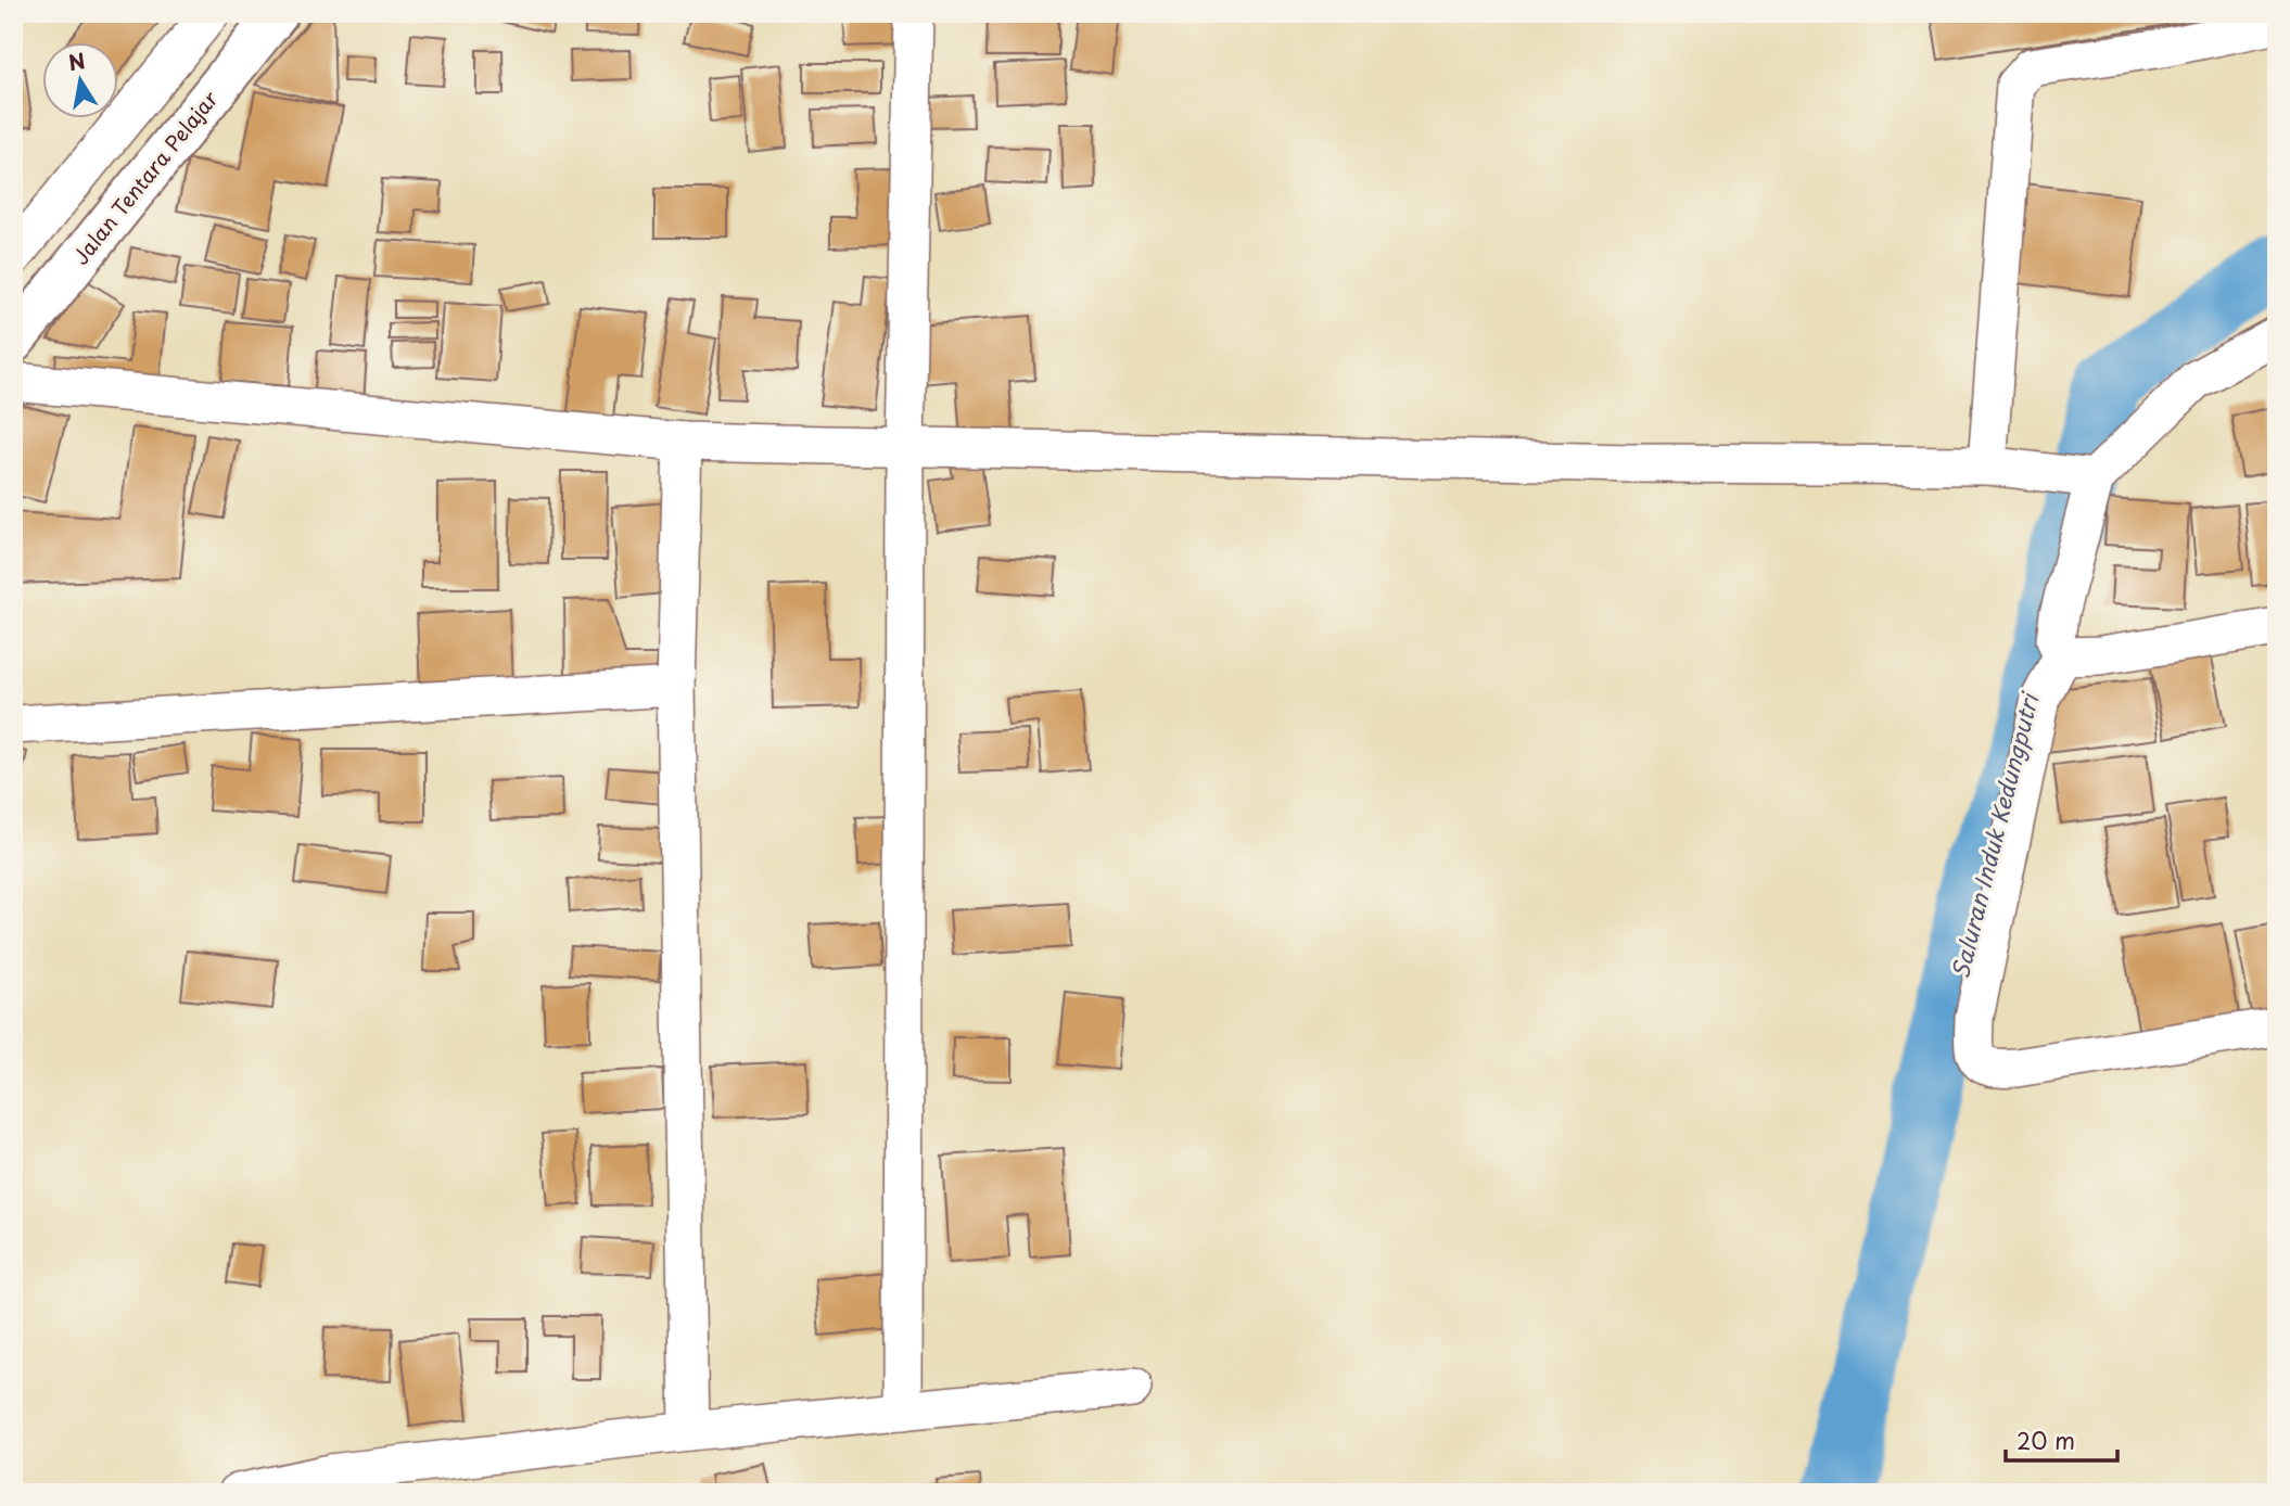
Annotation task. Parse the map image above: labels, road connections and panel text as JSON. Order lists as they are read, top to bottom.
{
  "streets": {
    "main road": ["Jalan Tentara Pelajar"]
  },
  "water": ["Saluran Induk Kedungputri"],
  "scale_bar": "20 m",
  "north": "top"
}
